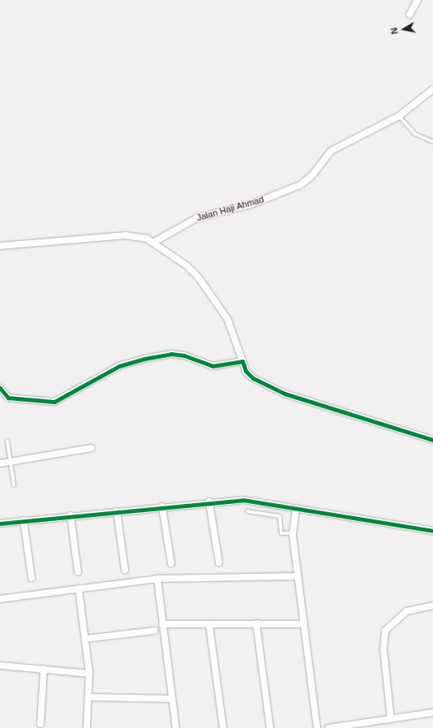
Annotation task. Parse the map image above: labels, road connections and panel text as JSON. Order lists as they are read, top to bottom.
{
  "streets": {
    "street": ["Jalan Haji Ahmad"]
  },
  "north": "left"
}
